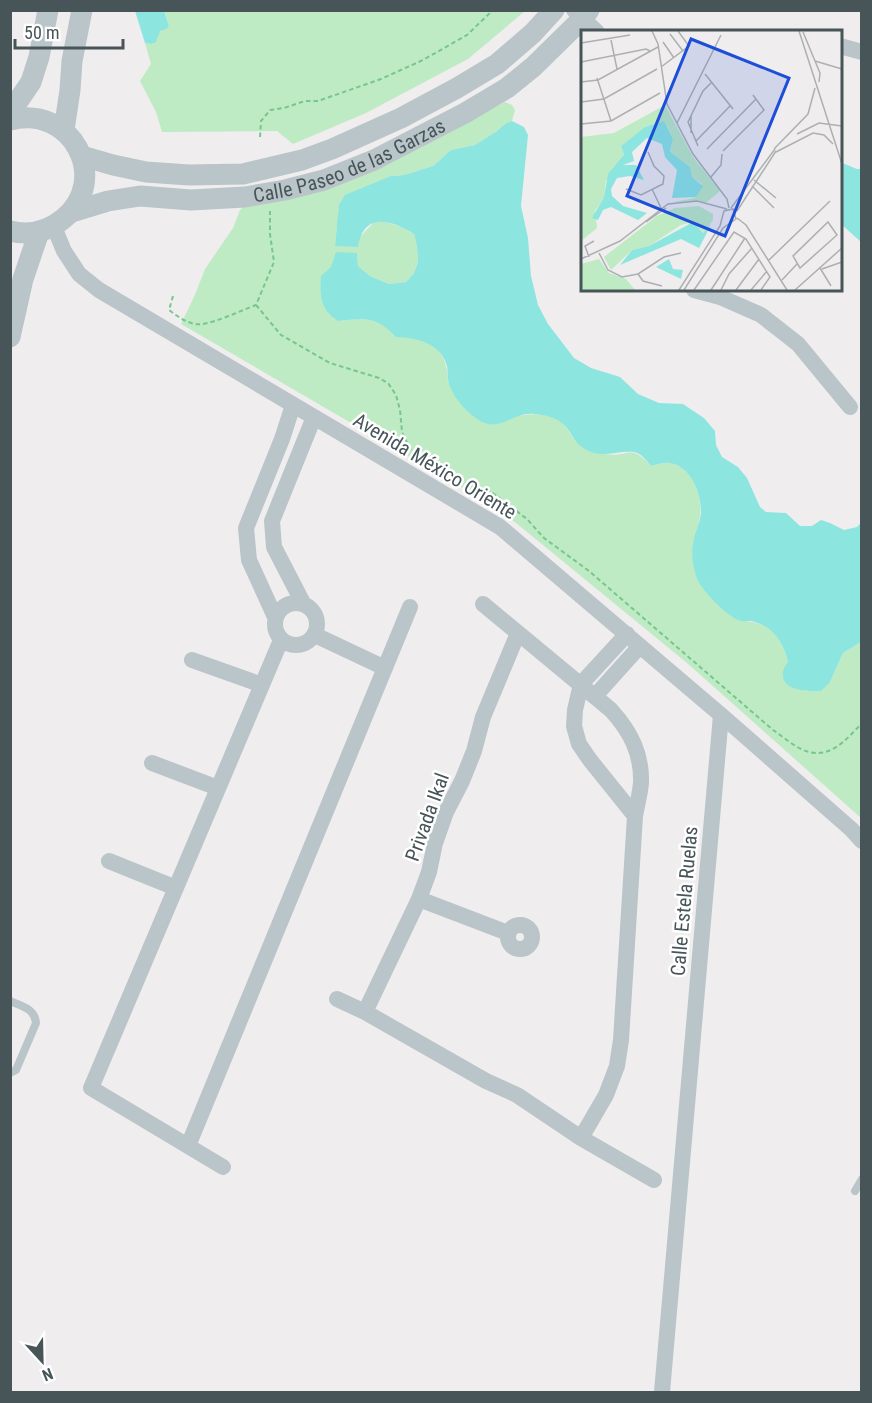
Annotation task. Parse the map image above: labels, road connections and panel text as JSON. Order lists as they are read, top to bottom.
{
  "streets": {
    "street": [
      "Calle Paseo de las Garzas",
      "Avenida México Oriente",
      "Privada Ikal",
      "Calle Estela Ruelas"
    ]
  },
  "crossings": [
    ["Avenida México Oriente", "Calle Estela Ruelas"]
  ],
  "scale_bar": "50 m",
  "north": "bottom"
}
